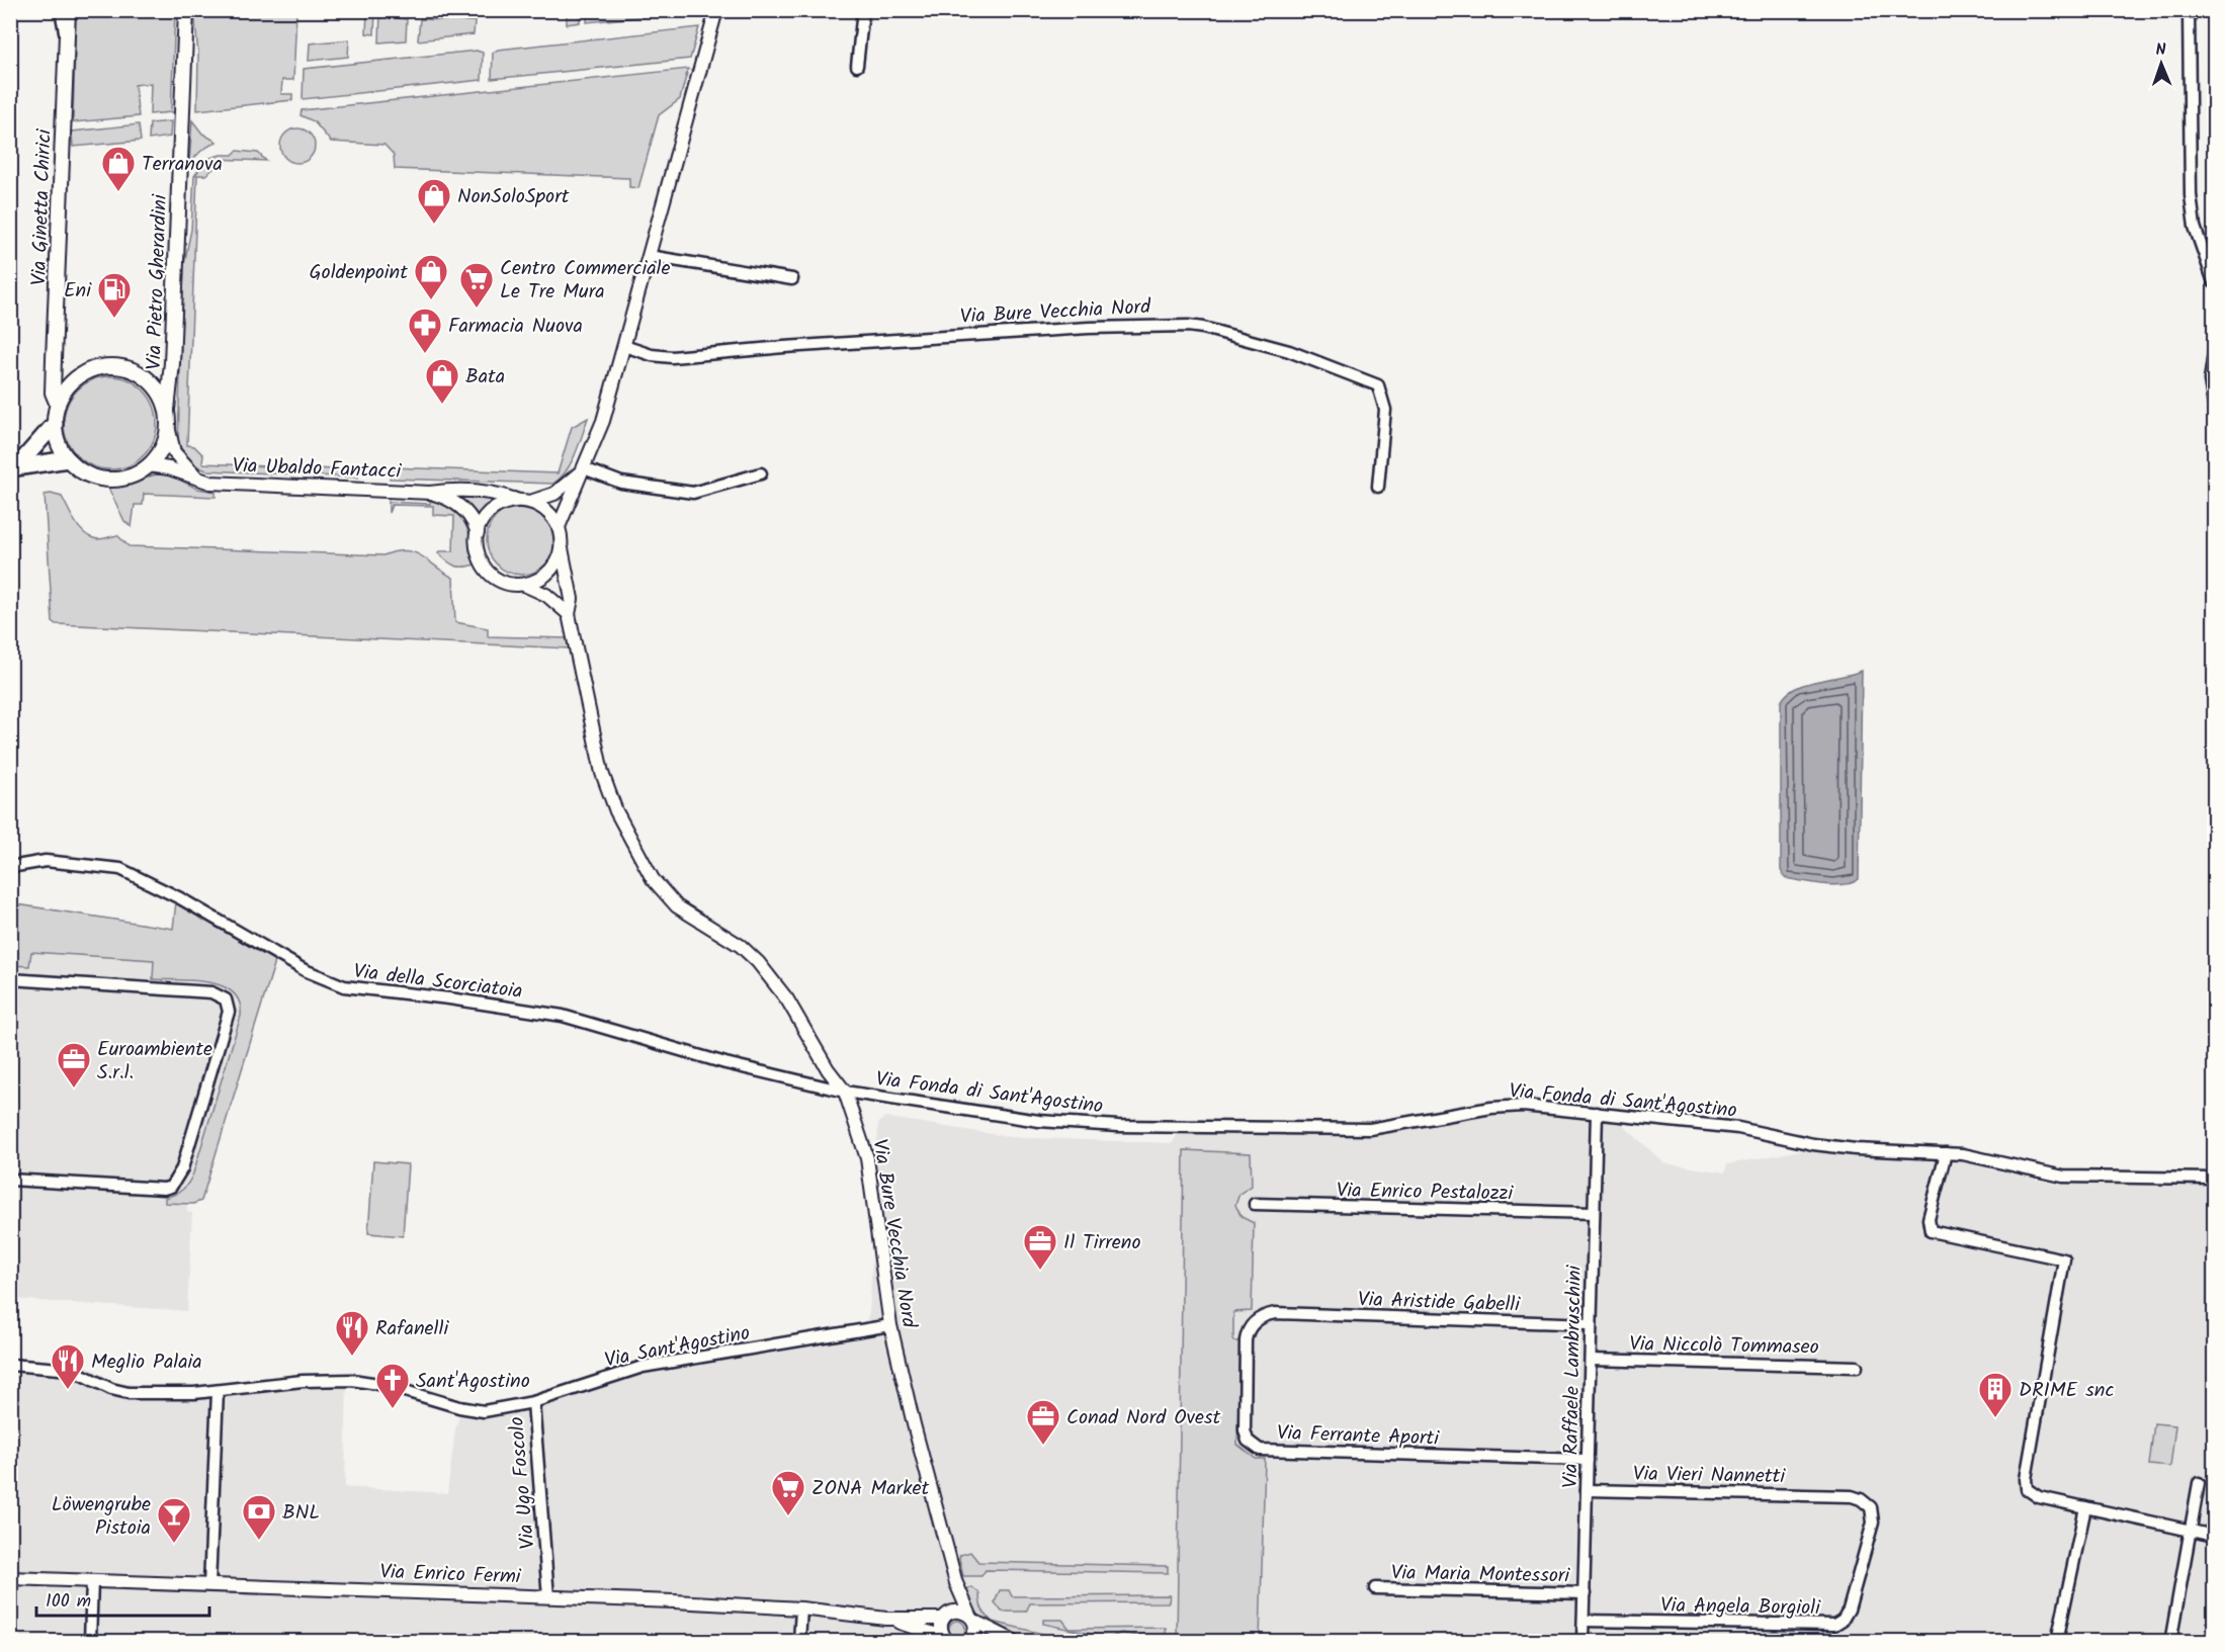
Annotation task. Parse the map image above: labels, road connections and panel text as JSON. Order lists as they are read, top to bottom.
{
  "streets": {
    "main road": ["Via Ginetta Chirici", "Via Pietro Gherardini"],
    "street": [
      "Via Bure Vecchia Nord",
      "Via Ubaldo Fantacci",
      "Via della Scorciatoia",
      "Via Fonda di Sant'Agostino",
      "Via Enrico Pestalozzi",
      "Via Aristide Gabelli",
      "Via Niccolò Tommaseo",
      "Via Sant'Agostino",
      "Via Raffaele Lambruschini",
      "Via Ferrante Aporti",
      "Via Vieri Nannetti",
      "Via Ugo Foscolo",
      "Via Enrico Fermi",
      "Via Maria Montessori",
      "Via Angela Borgioli"
    ]
  },
  "crossings": [
    ["Via Ginetta Chirici", "Via Pietro Gherardini"],
    ["Via Ginetta Chirici", "Via Ubaldo Fantacci"],
    ["Via Pietro Gherardini", "Via Ubaldo Fantacci"],
    ["Via Bure Vecchia Nord", "Via della Scorciatoia"],
    ["Via Bure Vecchia Nord", "Via Fonda di Sant'Agostino"],
    ["Via Bure Vecchia Nord", "Via Sant'Agostino"],
    ["Via della Scorciatoia", "Via Fonda di Sant'Agostino"],
    ["Via Fonda di Sant'Agostino", "Via Raffaele Lambruschini"],
    ["Via Enrico Pestalozzi", "Via Raffaele Lambruschini"],
    ["Via Aristide Gabelli", "Via Raffaele Lambruschini"],
    ["Via Aristide Gabelli", "Via Ferrante Aporti"],
    ["Via Niccolò Tommaseo", "Via Raffaele Lambruschini"],
    ["Via Sant'Agostino", "Via Ugo Foscolo"],
    ["Via Raffaele Lambruschini", "Via Ferrante Aporti"],
    ["Via Raffaele Lambruschini", "Via Vieri Nannetti"],
    ["Via Raffaele Lambruschini", "Via Maria Montessori"],
    ["Via Raffaele Lambruschini", "Via Angela Borgioli"],
    ["Via Vieri Nannetti", "Via Angela Borgioli"],
    ["Via Ugo Foscolo", "Via Enrico Fermi"]
  ],
  "places": {
    "shop": [
      "Terranova",
      "NonSoloSport",
      "Goldenpoint",
      "Bata"
    ],
    "supermarket": ["Centro Commerciale Le Tre Mura", "ZONA Market"],
    "fuel station": ["Eni"],
    "pharmacy": ["Farmacia Nuova"],
    "office": ["Euroambiente S.r.l.", "Il Tirreno", "Conad Nord Ovest"],
    "restaurant": ["Rafanelli", "Meglio Palaia"],
    "church": ["Sant'Agostino"],
    "building": ["DRIME snc"],
    "bank": ["BNL"],
    "bar": ["Löwengrube Pistoia"]
  },
  "scale_bar": "100 m",
  "north": "top"
}
